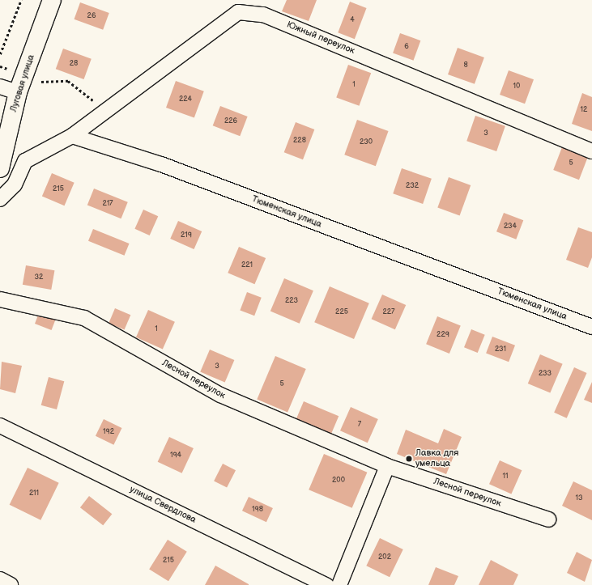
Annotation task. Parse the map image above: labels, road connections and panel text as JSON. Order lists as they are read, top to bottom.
{
  "streets": {
    "main road": ["Луговая улица"],
    "street": [
      "Южный переулок",
      "Тюменская улица",
      "Лесной переулок",
      "улица Свердлова"
    ]
  },
  "crossings": [
    ["Южный переулок", "Тюменская улица"]
  ],
  "places": ["Лавка для умельца"],
  "house_numbers": [
    "26",
    "4",
    "6",
    "28",
    "8",
    "1",
    "10",
    "224",
    "12",
    "226",
    "3",
    "228",
    "230",
    "5",
    "232",
    "215",
    "217",
    "234",
    "219",
    "221",
    "32",
    "223",
    "225",
    "227",
    "1",
    "229",
    "231",
    "3",
    "233",
    "5",
    "7",
    "192",
    "194",
    "11",
    "200",
    "211",
    "13",
    "198",
    "202",
    "215"
  ]
}
